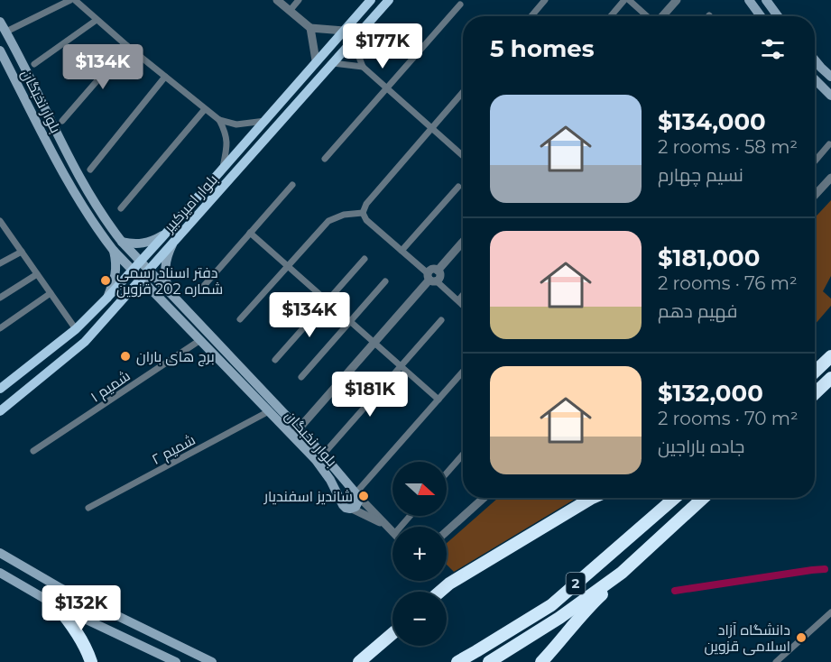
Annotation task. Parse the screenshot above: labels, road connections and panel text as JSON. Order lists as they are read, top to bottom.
{
  "streets": {
    "highway": ["2"],
    "main road": ["بلوار نخبگان", "بلوار امیرکبیر"],
    "street": ["شمیم ۱", "شمیم ۲"]
  },
  "crossings": [
    ["بلوار نخبگان", "بلوار امیرکبیر"],
    ["بلوار نخبگان", "شمیم ۱"],
    ["بلوار نخبگان", "شمیم ۲"]
  ],
  "places": [
    "دفتر اسناد رسمی شماره 202 قزوین",
    "برج های باران",
    "شاندیز اسفندیار",
    "دانشگاه آزاد اسلامی قزوین"
  ],
  "north": "right",
  "page": {
    "heading": "5 homes",
    "price": [
      "$177K",
      "$134K",
      "$134K",
      "$181K",
      "$132K"
    ],
    "list": [
      {
        "name": "$134,000",
        "note": "2 rooms · 58 m² · نسیم چهارم"
      },
      {
        "name": "$181,000",
        "note": "2 rooms · 76 m² · فهیم دهم"
      },
      {
        "name": "$132,000",
        "note": "2 rooms · 70 m² · جاده باراجین"
      }
    ],
    "map_buttons": ["+", "−"]
  }
}
